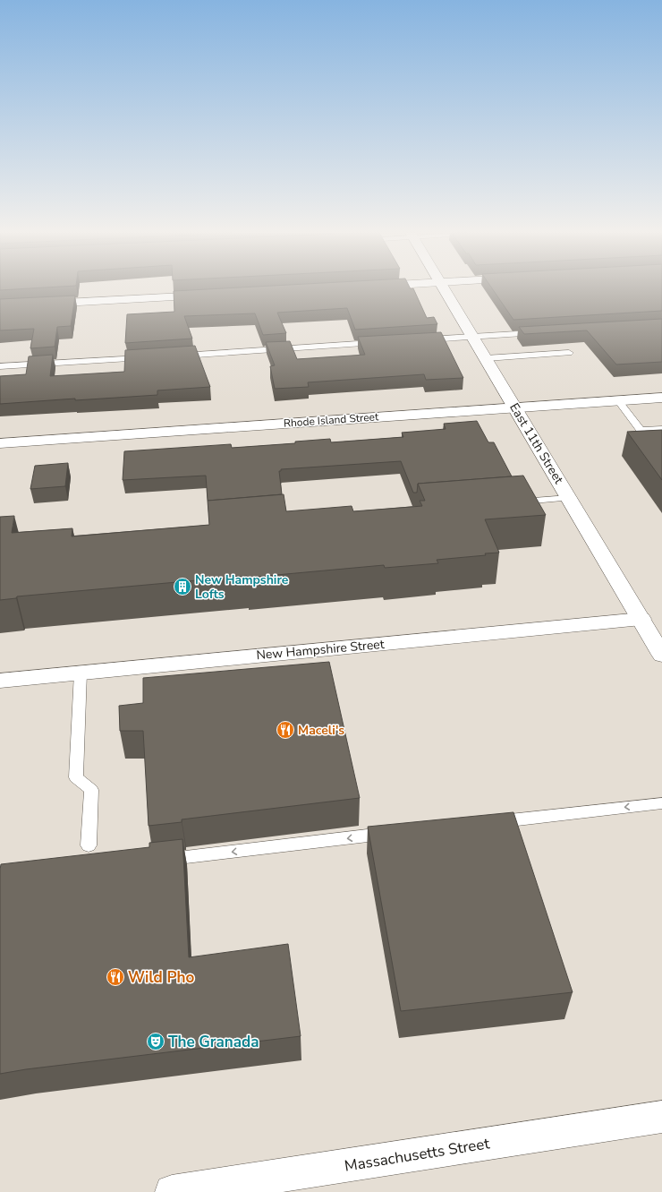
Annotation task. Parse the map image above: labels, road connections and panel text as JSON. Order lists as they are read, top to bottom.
{
  "streets": {
    "street": [
      "Rhode Island Street",
      "East 11th Street",
      "New Hampshire Street",
      "Massachusetts Street"
    ]
  },
  "crossings": [
    ["Rhode Island Street", "East 11th Street"],
    ["East 11th Street", "New Hampshire Street"]
  ],
  "places": {
    "building": ["New Hampshire Lofts"],
    "restaurant": ["Maceli's", "Wild Pho"],
    "theatre": ["The Granada"]
  }
}
